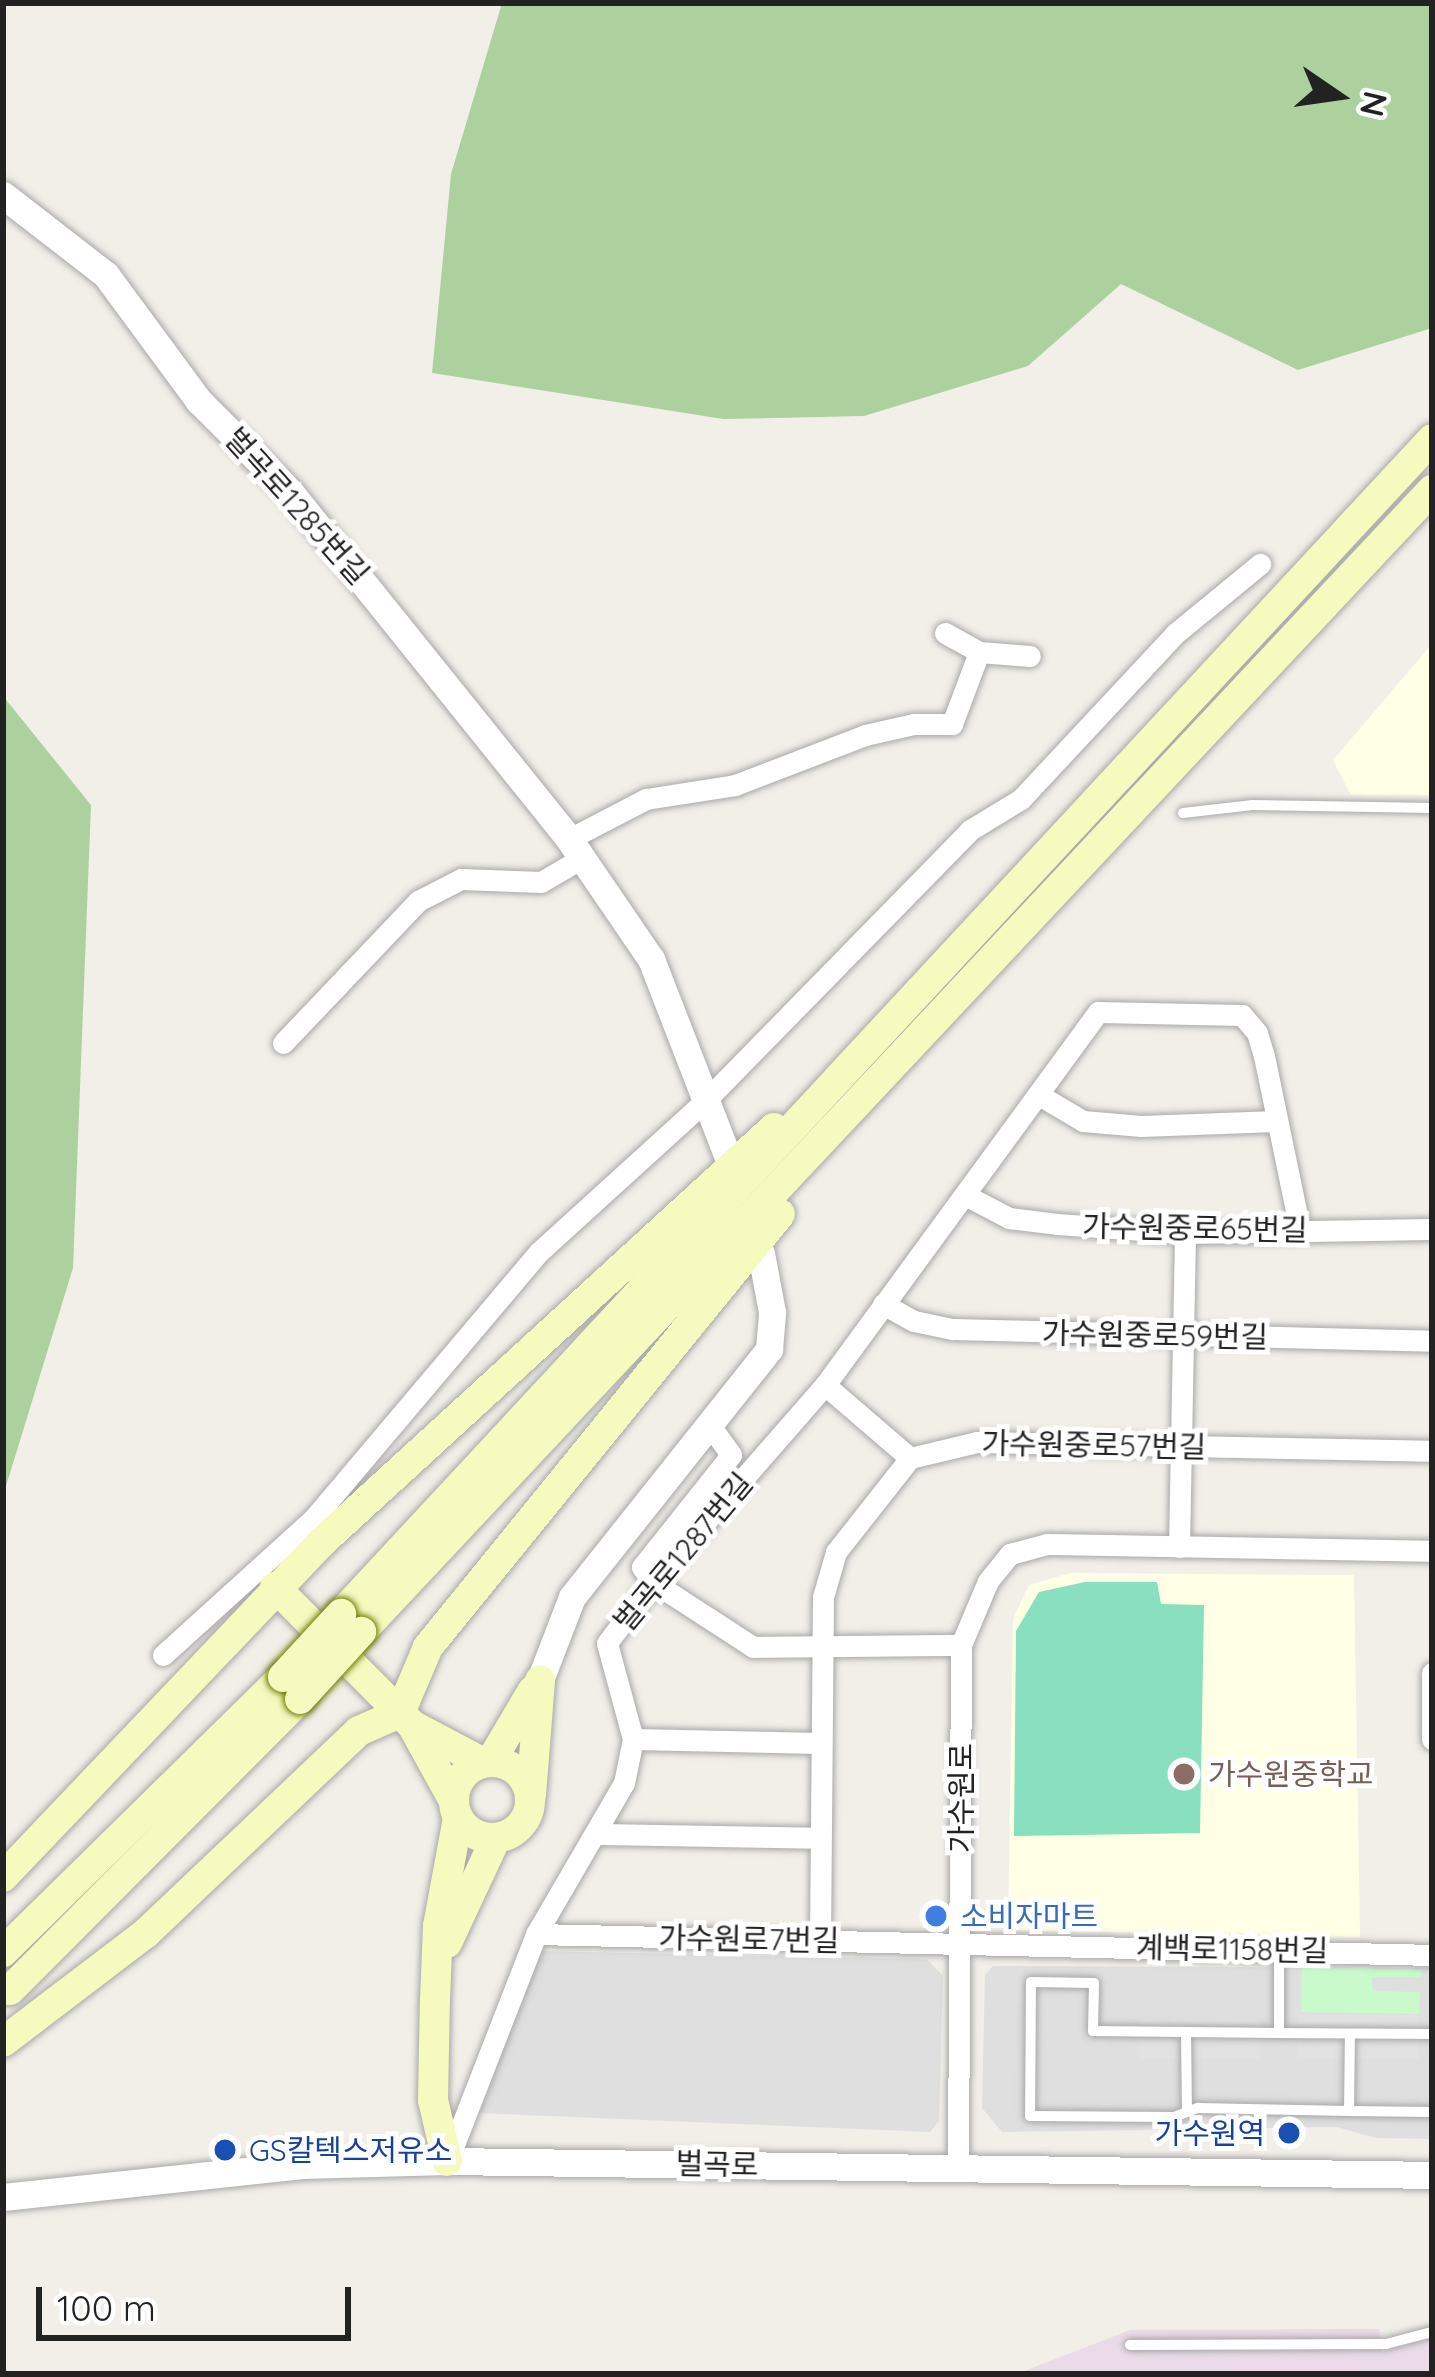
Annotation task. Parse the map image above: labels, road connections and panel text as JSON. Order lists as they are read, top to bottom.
{
  "streets": {
    "street": [
      "벌곡로1285번길",
      "가수원중로65번길",
      "가수원중로59번길",
      "가수원중로57번길",
      "벌곡로1287번길",
      "가수원로",
      "가수원로7번길",
      "계백로1158번길",
      "벌곡로"
    ]
  },
  "crossings": [
    ["가수원중로65번길", "벌곡로1287번길"],
    ["가수원중로59번길", "벌곡로1287번길"],
    ["가수원로", "가수원로7번길"],
    ["가수원로", "계백로1158번길"],
    ["가수원로", "벌곡로"],
    ["가수원로7번길", "계백로1158번길"]
  ],
  "places": [
    "가수원중학교",
    "소비자마트",
    "가수원역",
    "GS칼텍스저유소"
  ],
  "scale_bar": "100 m",
  "north": "right"
}
